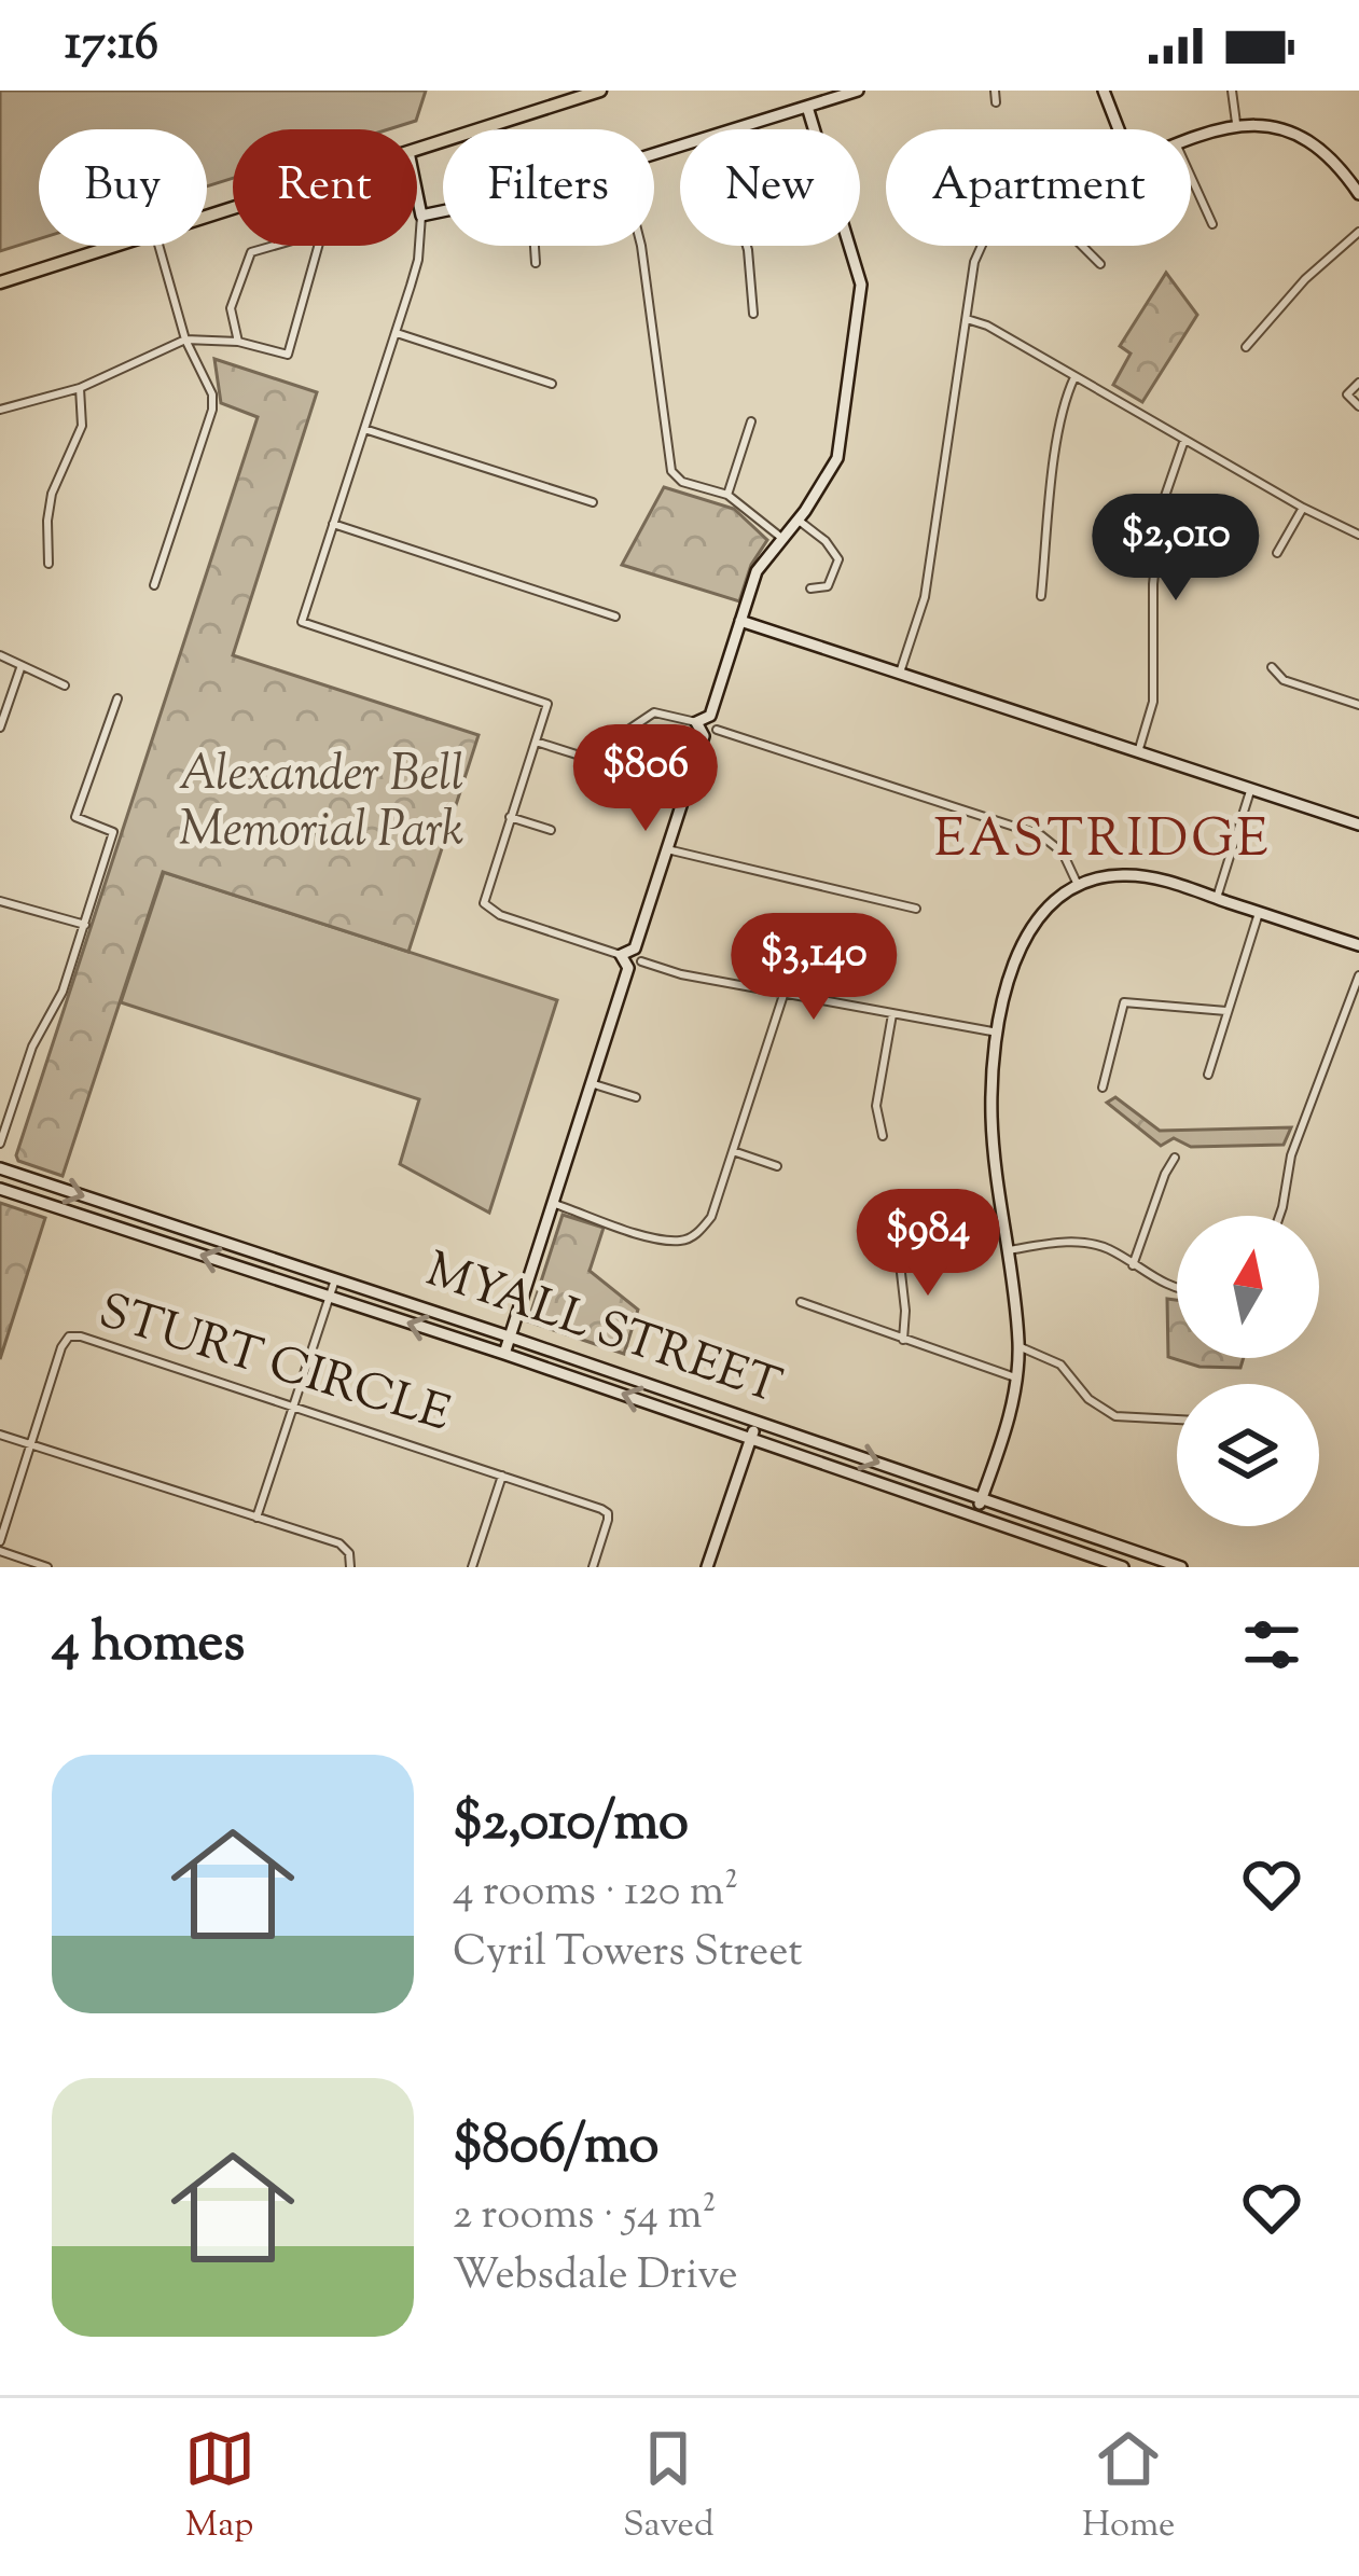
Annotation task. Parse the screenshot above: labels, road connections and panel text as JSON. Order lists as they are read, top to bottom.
{
  "streets": {
    "street": ["MYALL STREET", "STURT CIRCLE"]
  },
  "districts": ["EASTRIDGE"],
  "parks": ["Alexander Bell Memorial Park"],
  "north": "top",
  "page": {
    "status": "17:16",
    "chip": [
      "Buy",
      "Rent",
      "Filters",
      "New",
      "Apartment"
    ],
    "price": [
      "$2,010",
      "$806",
      "$3,140",
      "$984"
    ],
    "heading": "4 homes",
    "list": [
      {
        "name": "$2,010/mo",
        "note": "4 rooms · 120 m² · Cyril Towers Street"
      },
      {
        "name": "$806/mo",
        "note": "2 rooms · 54 m² · Websdale Drive"
      }
    ],
    "tabs": ["Map", "Saved", "Home"]
  }
}
